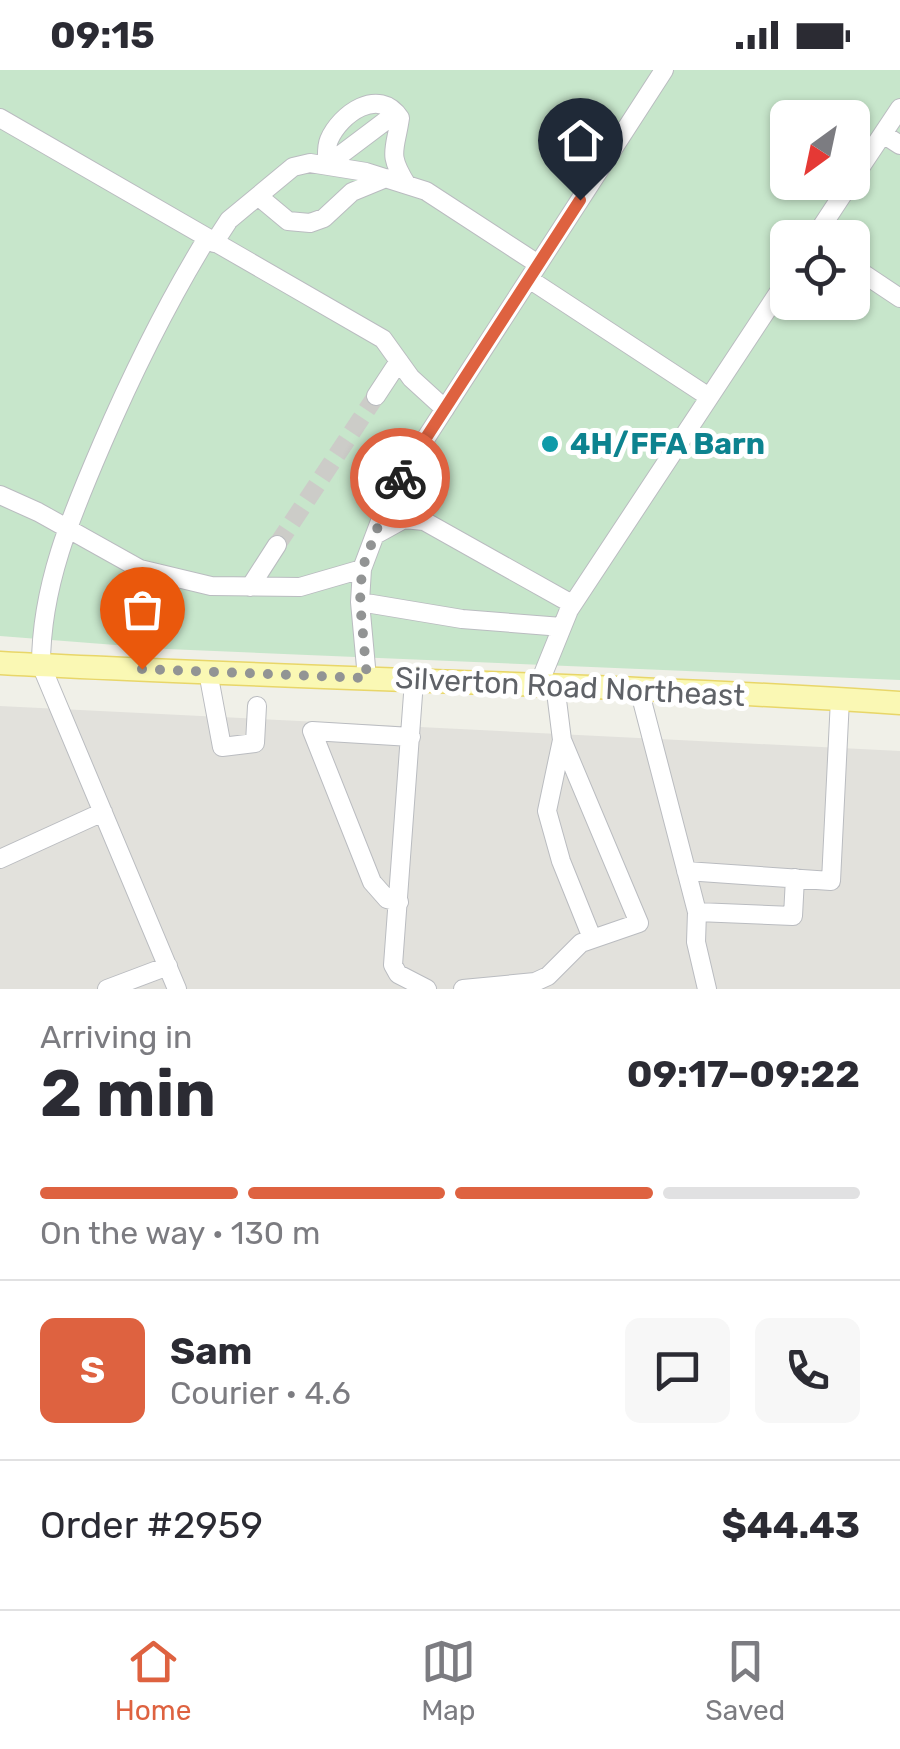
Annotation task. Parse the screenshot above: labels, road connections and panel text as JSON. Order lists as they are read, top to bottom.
{
  "streets": {
    "main road": ["Silverton Road Northeast"]
  },
  "places": ["4H/FFA Barn"],
  "north": "bottom left",
  "page": {
    "status": "09:15",
    "heading": ["2 min", "Arriving in", "09:17–09:22"],
    "panel": [
      "Sam",
      "Courier · 4.6",
      "Order #2959",
      "$44.43"
    ],
    "bar": "On the way · 130 m",
    "round": "S",
    "tabs": ["Home", "Map", "Saved"]
  }
}
